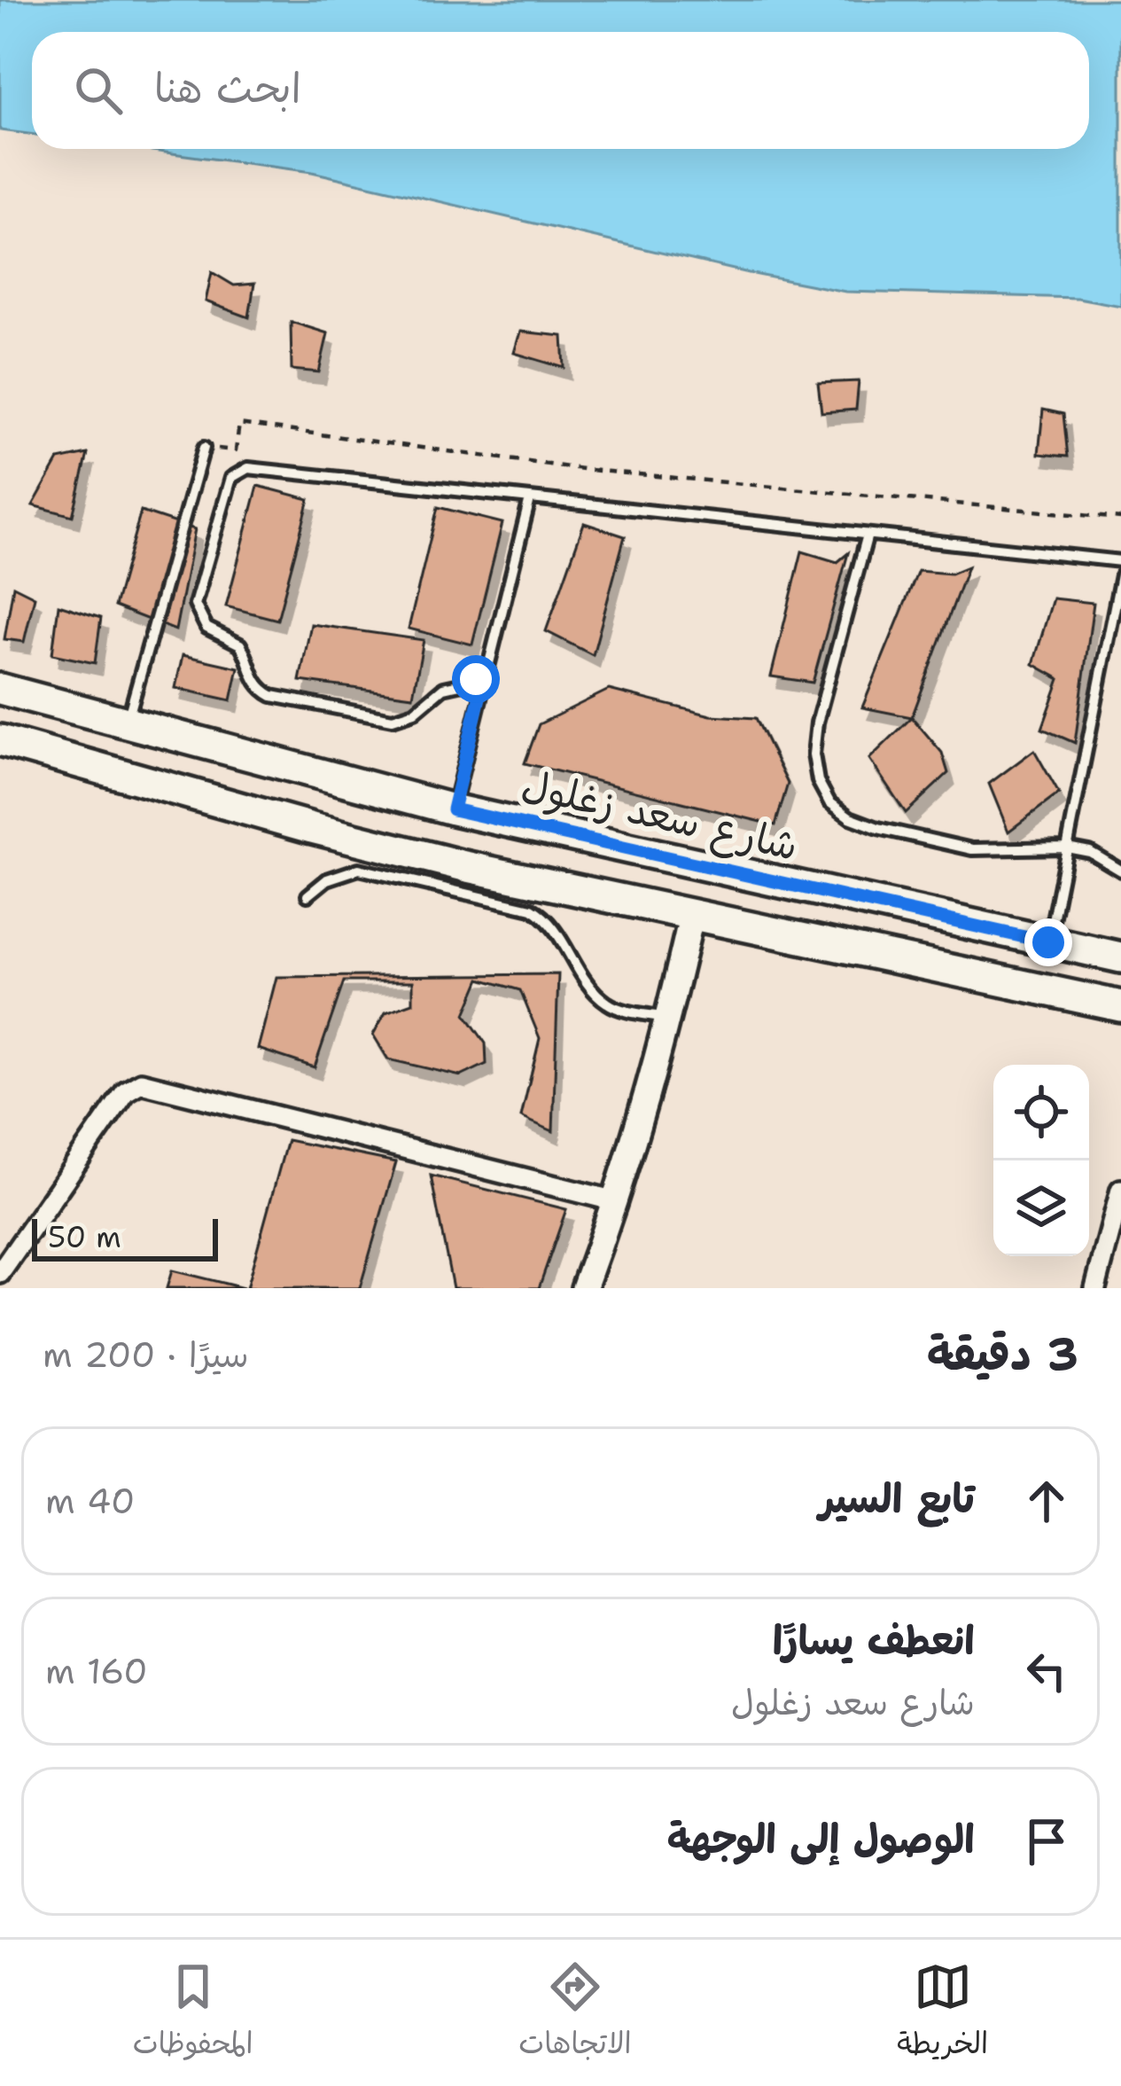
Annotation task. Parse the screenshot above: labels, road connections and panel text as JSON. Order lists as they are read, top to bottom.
{
  "streets": {
    "main road": ["شارع سعد زغلول"]
  },
  "scale_bar": "50 m",
  "page": {
    "search": "ابحث هنا",
    "scale": "50 m",
    "heading": ["3 دقيقة", "سيرًا · 200 m"],
    "list": [
      ["تابع السير", "40 m"],
      ["انعطف يسارًا", "شارع سعد زغلول", "160 m"],
      "الوصول إلى الوجهة"
    ],
    "nav": ["الخريطة", "الاتجاهات", "المحفوظات"]
  }
}
